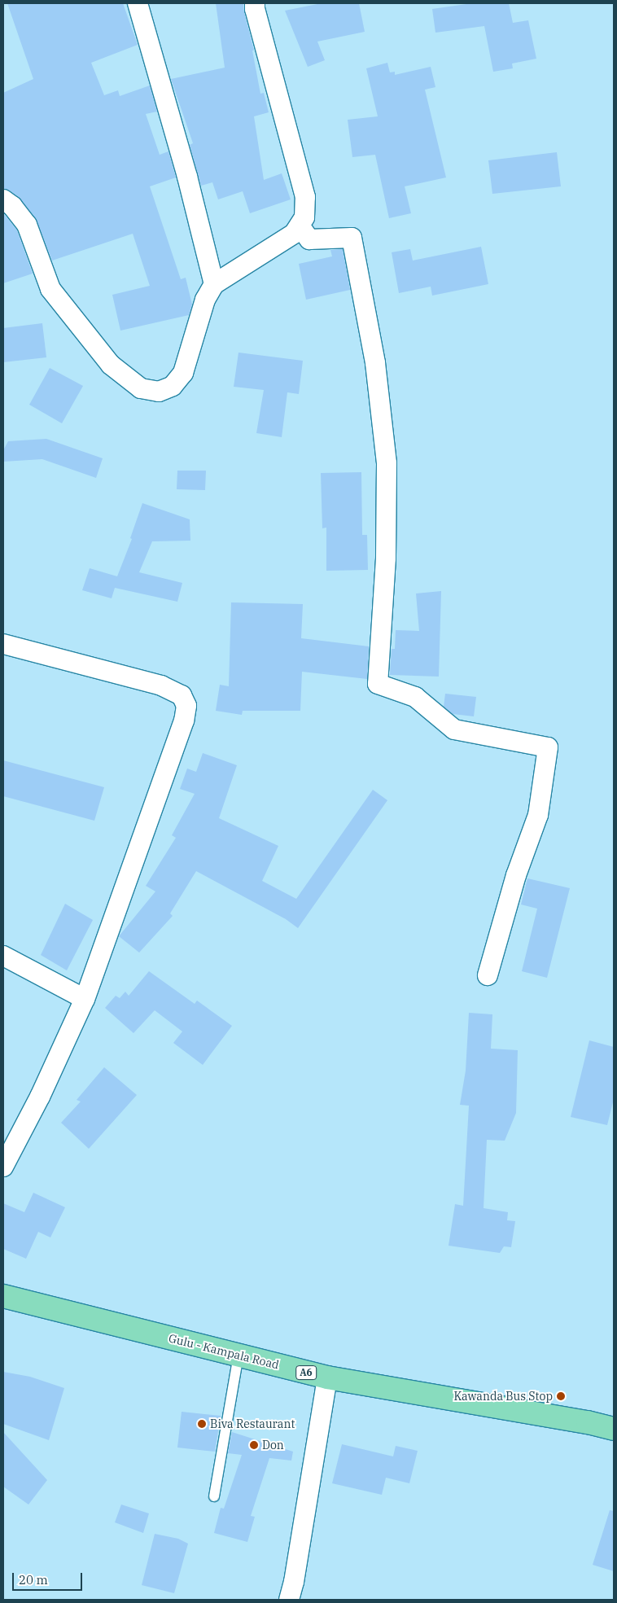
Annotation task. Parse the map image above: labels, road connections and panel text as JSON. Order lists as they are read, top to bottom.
{
  "streets": {
    "main road": ["Gulu - Kampala Road", "A6"]
  },
  "places": ["Kawanda Bus Stop", "Biva Restaurant", "Don"],
  "scale_bar": "20 m"
}
